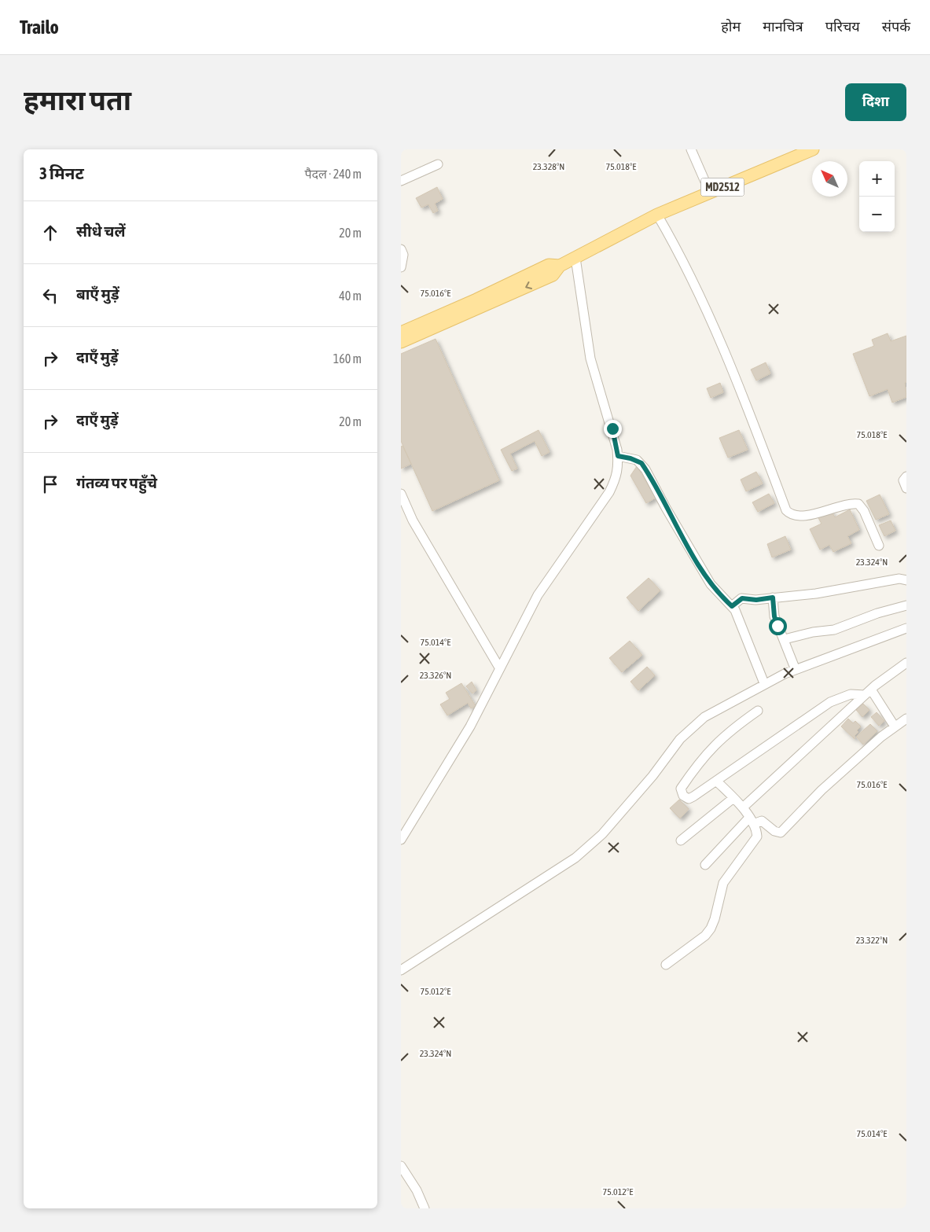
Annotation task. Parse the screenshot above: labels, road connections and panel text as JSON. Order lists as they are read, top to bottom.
{
  "streets": {
    "main road": ["MD2512"]
  },
  "north": "top left",
  "page": {
    "header": "Trailo",
    "nav": [
      "होम",
      "मानचित्र",
      "परिचय",
      "संपर्क"
    ],
    "buttons": "दिशा",
    "title": "हमारा पता",
    "heading": ["3 मिनट", "पैदल · 240 m"],
    "map_buttons": ["+", "−"],
    "list": [
      ["सीधे चलें", "20 m"],
      ["बाएँ मुड़ें", "40 m"],
      ["दाएँ मुड़ें", "160 m"],
      ["दाएँ मुड़ें", "20 m"],
      "गंतव्य पर पहुँचे"
    ]
  },
  "coordinates": [
    "23.328°N",
    "75.018°E",
    "75.016°E",
    "23.324°N",
    "75.014°E",
    "23.326°N",
    "23.322°N",
    "75.012°E"
  ]
}
